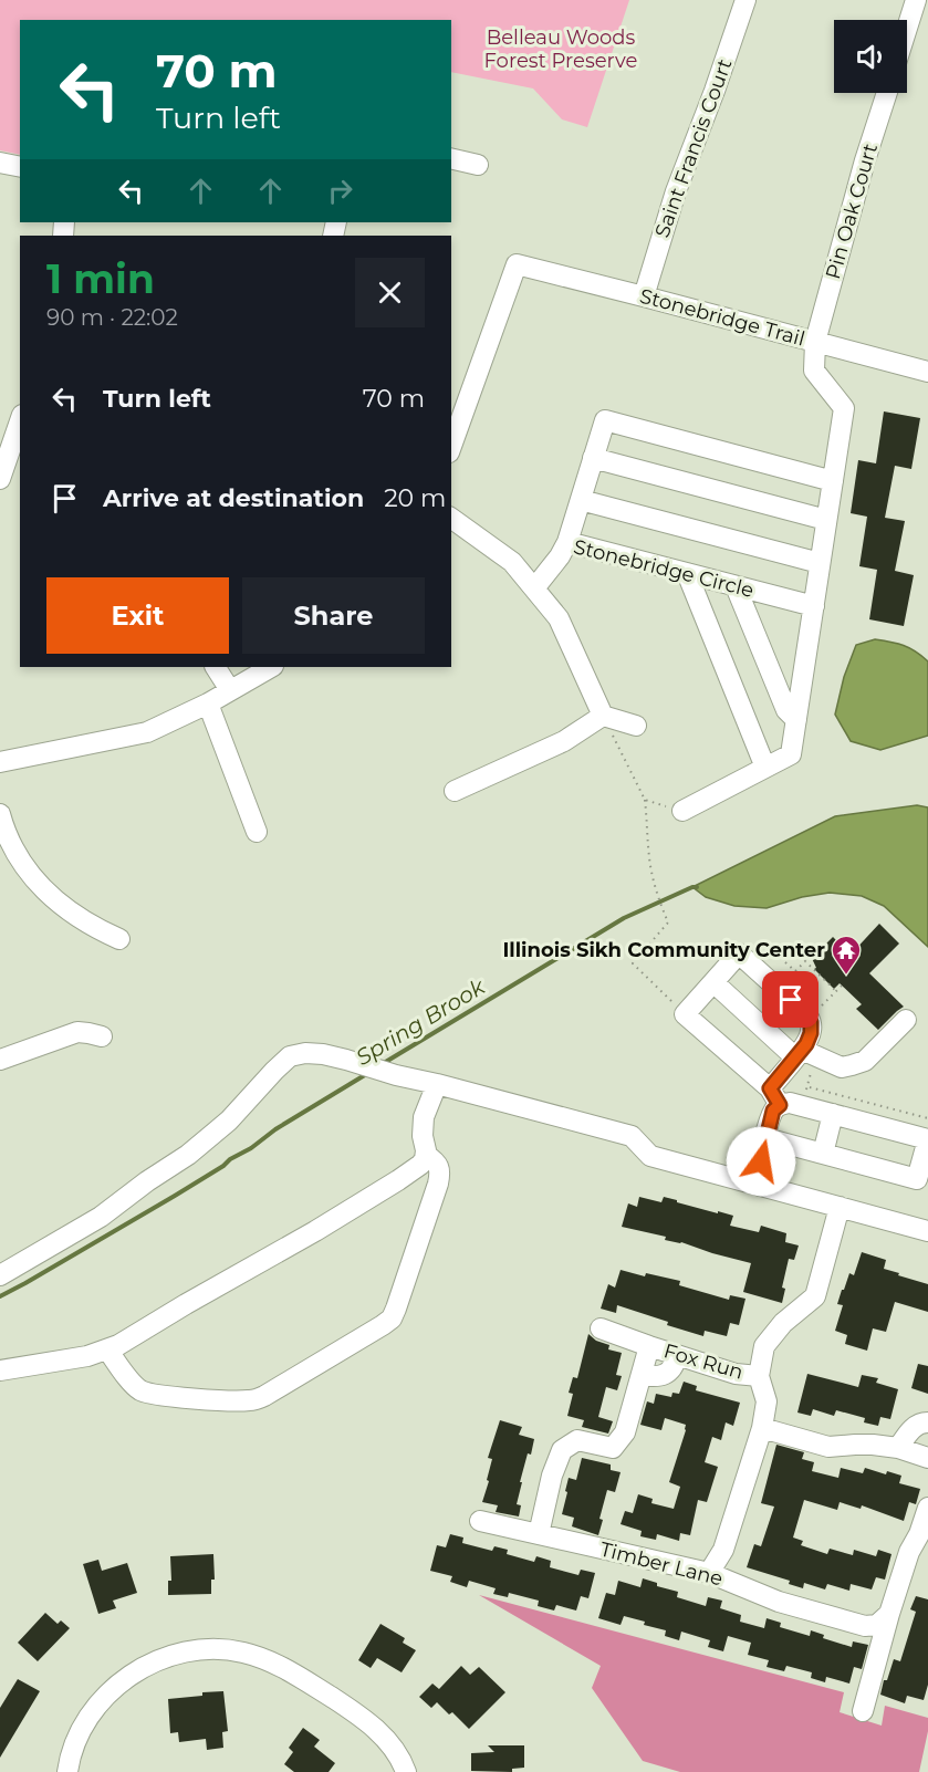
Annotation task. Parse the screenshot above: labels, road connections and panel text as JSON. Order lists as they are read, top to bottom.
{
  "streets": {
    "street": [
      "Saint Francis Court",
      "Pin Oak Court",
      "Stonebridge Trail",
      "Stonebridge Circle",
      "Fox Run",
      "Timber Lane"
    ]
  },
  "crossings": [
    ["Saint Francis Court", "Stonebridge Trail"],
    ["Pin Oak Court", "Stonebridge Trail"]
  ],
  "water": ["Spring Brook"],
  "parks": ["Belleau Woods Forest Preserve"],
  "places": {
    "temple": ["Illinois Sikh Community Center"]
  },
  "page": {
    "turn": ["70 m", "Turn left"],
    "heading": ["1 min", "90 m · 22:02"],
    "list": [
      {
        "name": "Turn left",
        "value": "70 m"
      },
      {
        "name": "Arrive at destination",
        "value": "20 m"
      }
    ],
    "buttons": ["Exit", "Share"]
  }
}
